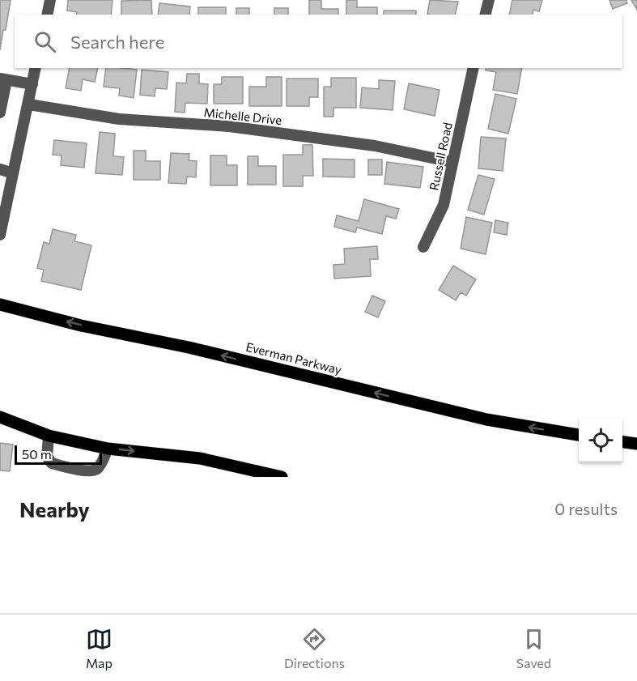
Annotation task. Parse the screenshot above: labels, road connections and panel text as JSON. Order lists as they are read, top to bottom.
{
  "streets": {
    "main road": ["Everman Parkway"],
    "street": ["Michelle Drive", "Russell Road"]
  },
  "crossings": [
    ["Michelle Drive", "Russell Road"]
  ],
  "one_way": ["Everman Parkway"],
  "scale_bar": "50 m",
  "page": {
    "search": "Search here",
    "scale": "50 m",
    "heading": ["Nearby", "0 results"],
    "nav": ["Map", "Directions", "Saved"]
  }
}
